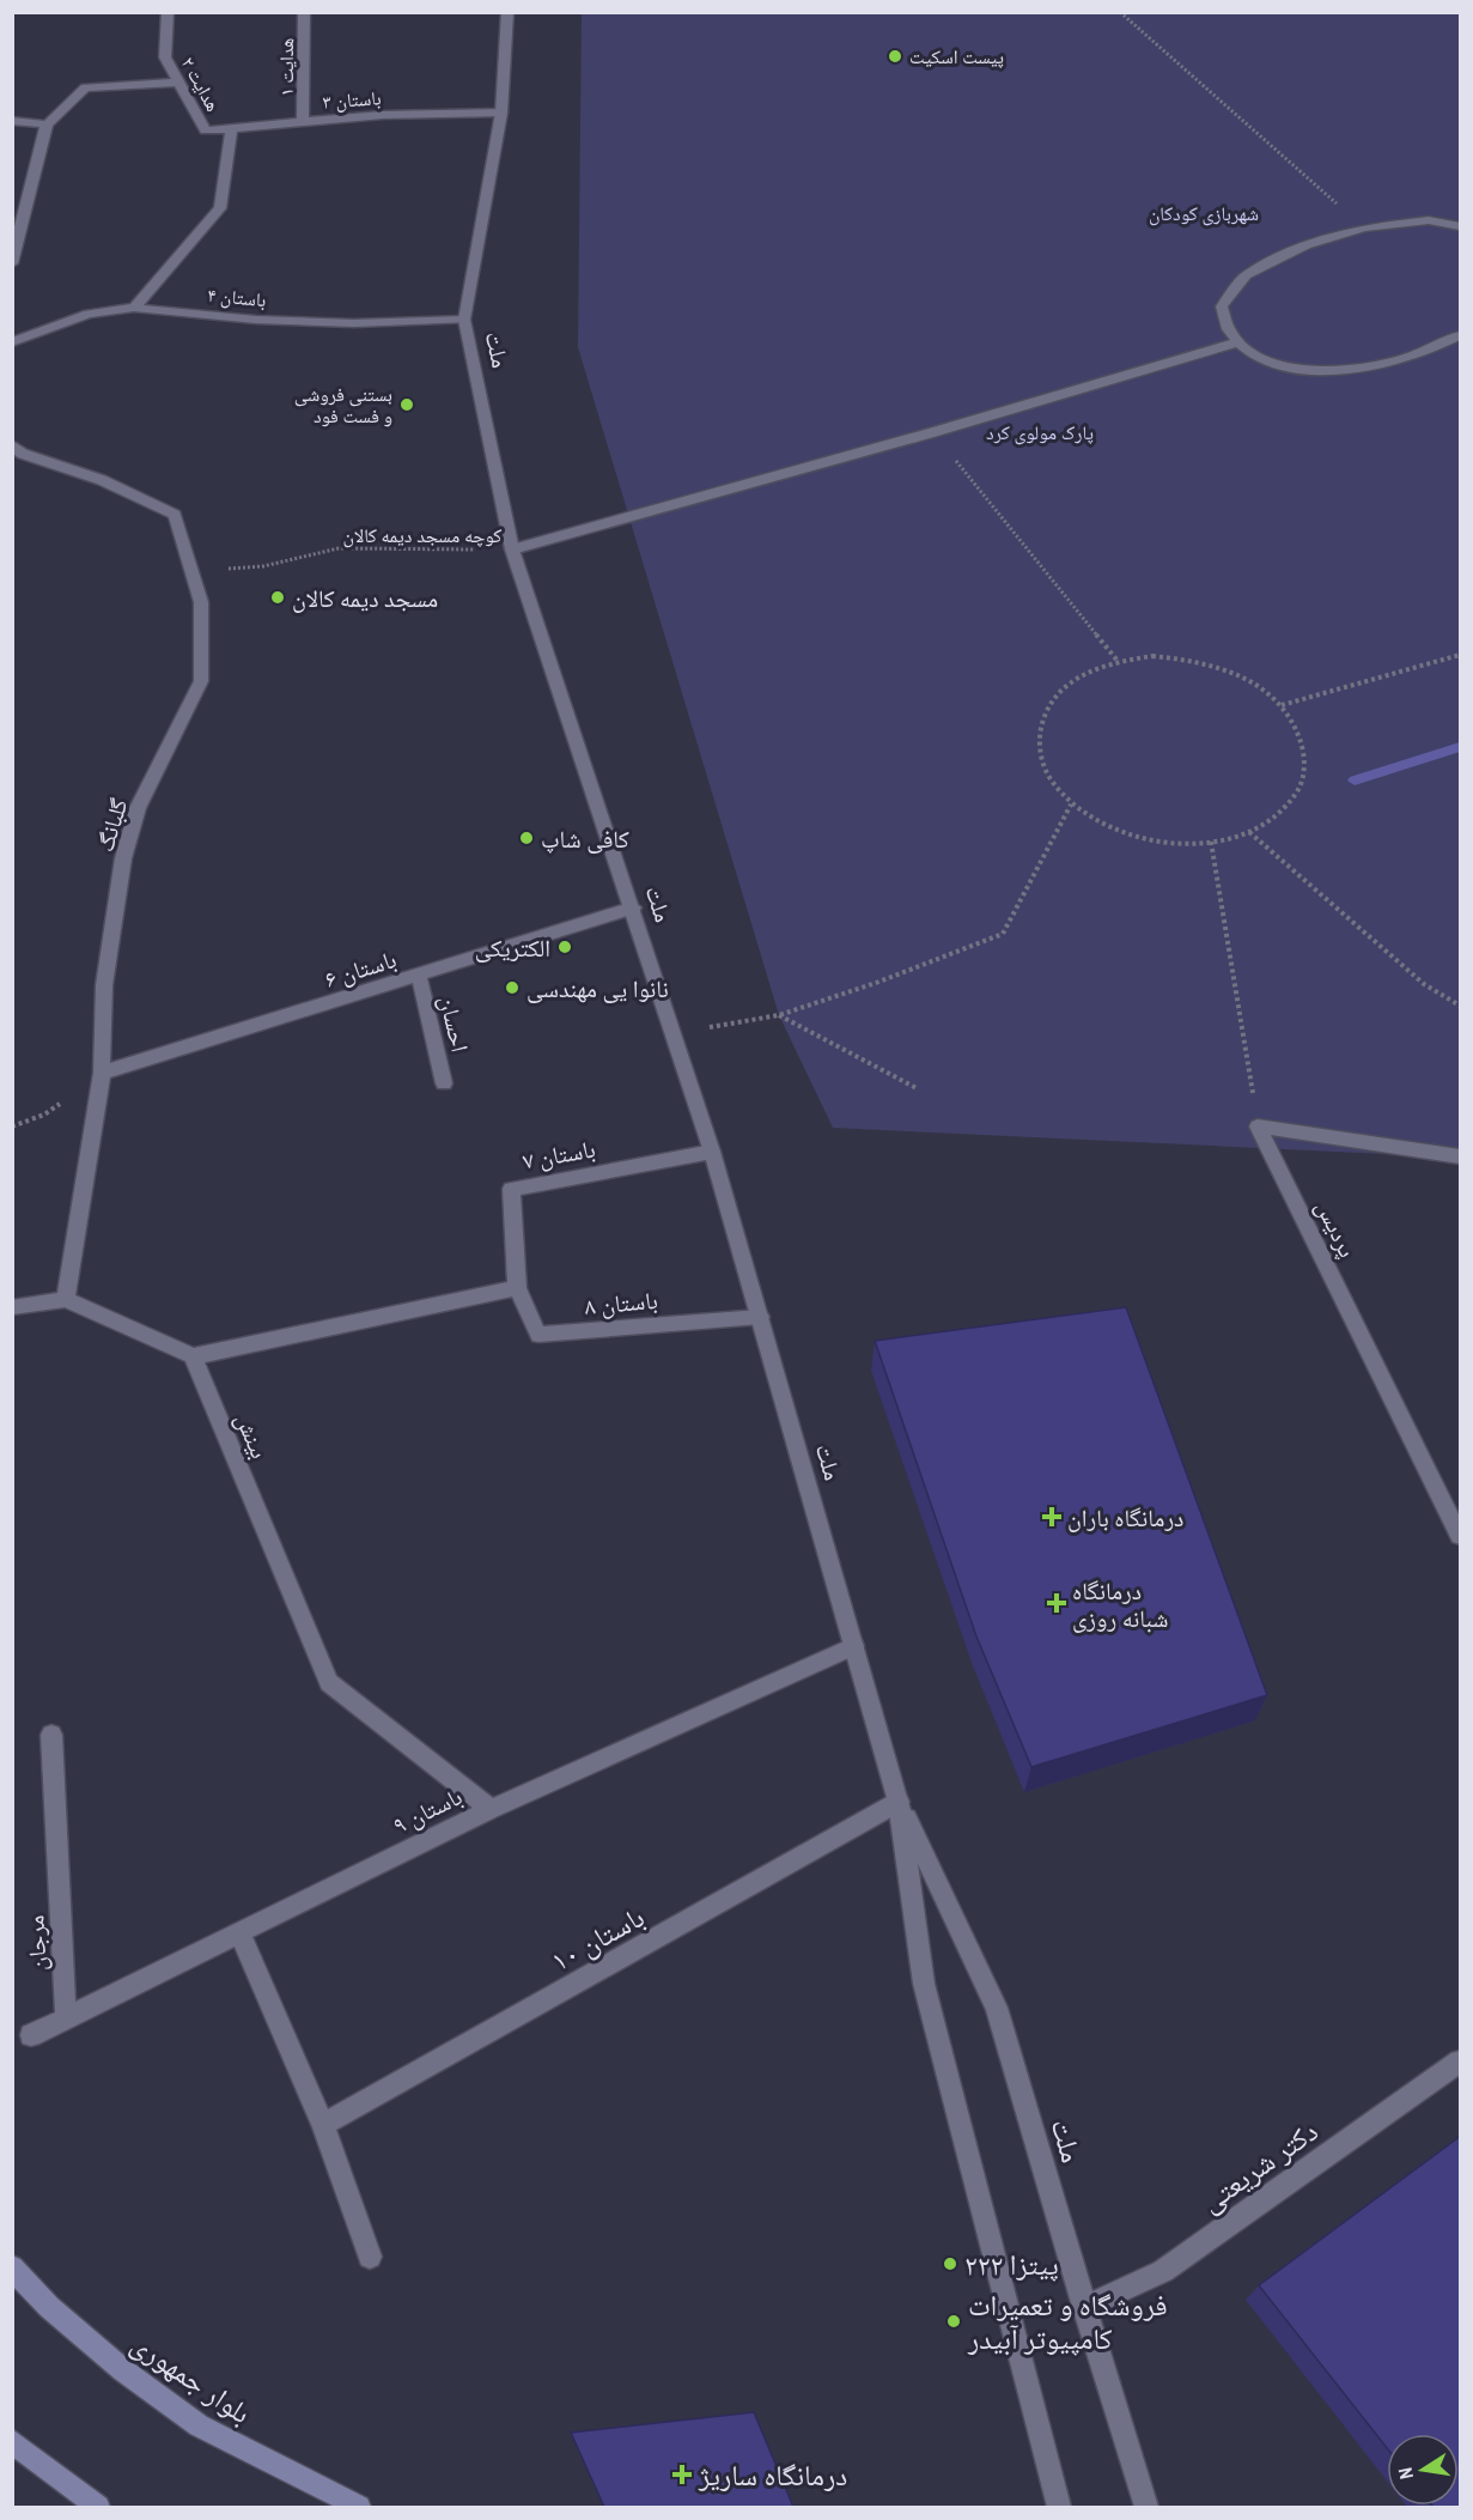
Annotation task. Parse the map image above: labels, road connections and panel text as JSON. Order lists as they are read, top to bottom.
{
  "streets": {
    "main road": ["بلوار جمهوری"],
    "street": [
      "هدایت ۱",
      "هدایت ۲",
      "باستان ۳",
      "باستان ۴",
      "ملت",
      "گلبانگ",
      "باستان ۶",
      "احسان",
      "باستان ۷",
      "پردیس",
      "باستان ۸",
      "بینش",
      "باستان ۹",
      "باستان ۱۰",
      "مرجان",
      "دکتر شریعتی"
    ],
    "path": ["کوچه مسجد دیمه کالان"]
  },
  "crossings": [
    ["هدایت ۱", "باستان ۳"],
    ["هدایت ۲", "باستان ۳"],
    ["باستان ۳", "ملت"],
    ["باستان ۴", "ملت"],
    ["ملت", "کوچه مسجد دیمه کالان"],
    ["ملت", "باستان ۶"],
    ["ملت", "باستان ۷"],
    ["ملت", "باستان ۸"],
    ["ملت", "باستان ۹"],
    ["ملت", "باستان ۱۰"],
    ["ملت", "دکتر شریعتی"],
    ["کوچه مسجد دیمه کالان", "گلبانگ"],
    ["گلبانگ", "باستان ۶"],
    ["باستان ۶", "احسان"],
    ["باستان ۷", "باستان ۸"],
    ["بینش", "باستان ۹"],
    ["باستان ۹", "مرجان"]
  ],
  "parks": ["شهربازی کودکان", "پارک مولوی کرد"],
  "places": {
    "other": [
      "پیست اسکیت",
      "بستنی فروشی و فست فود",
      "مسجد دیمه کالان",
      "کافی شاپ",
      "الکتریکی",
      "نانوا یی مهندسی",
      "پیتزا ۲۲۲",
      "فروشگاه و تعمیرات کامپیوتر آبیدر"
    ],
    "health": ["درمانگاه باران", "درمانگاه شبانه روزی", "درمانگاه ساریژ"]
  },
  "north": "left"
}
